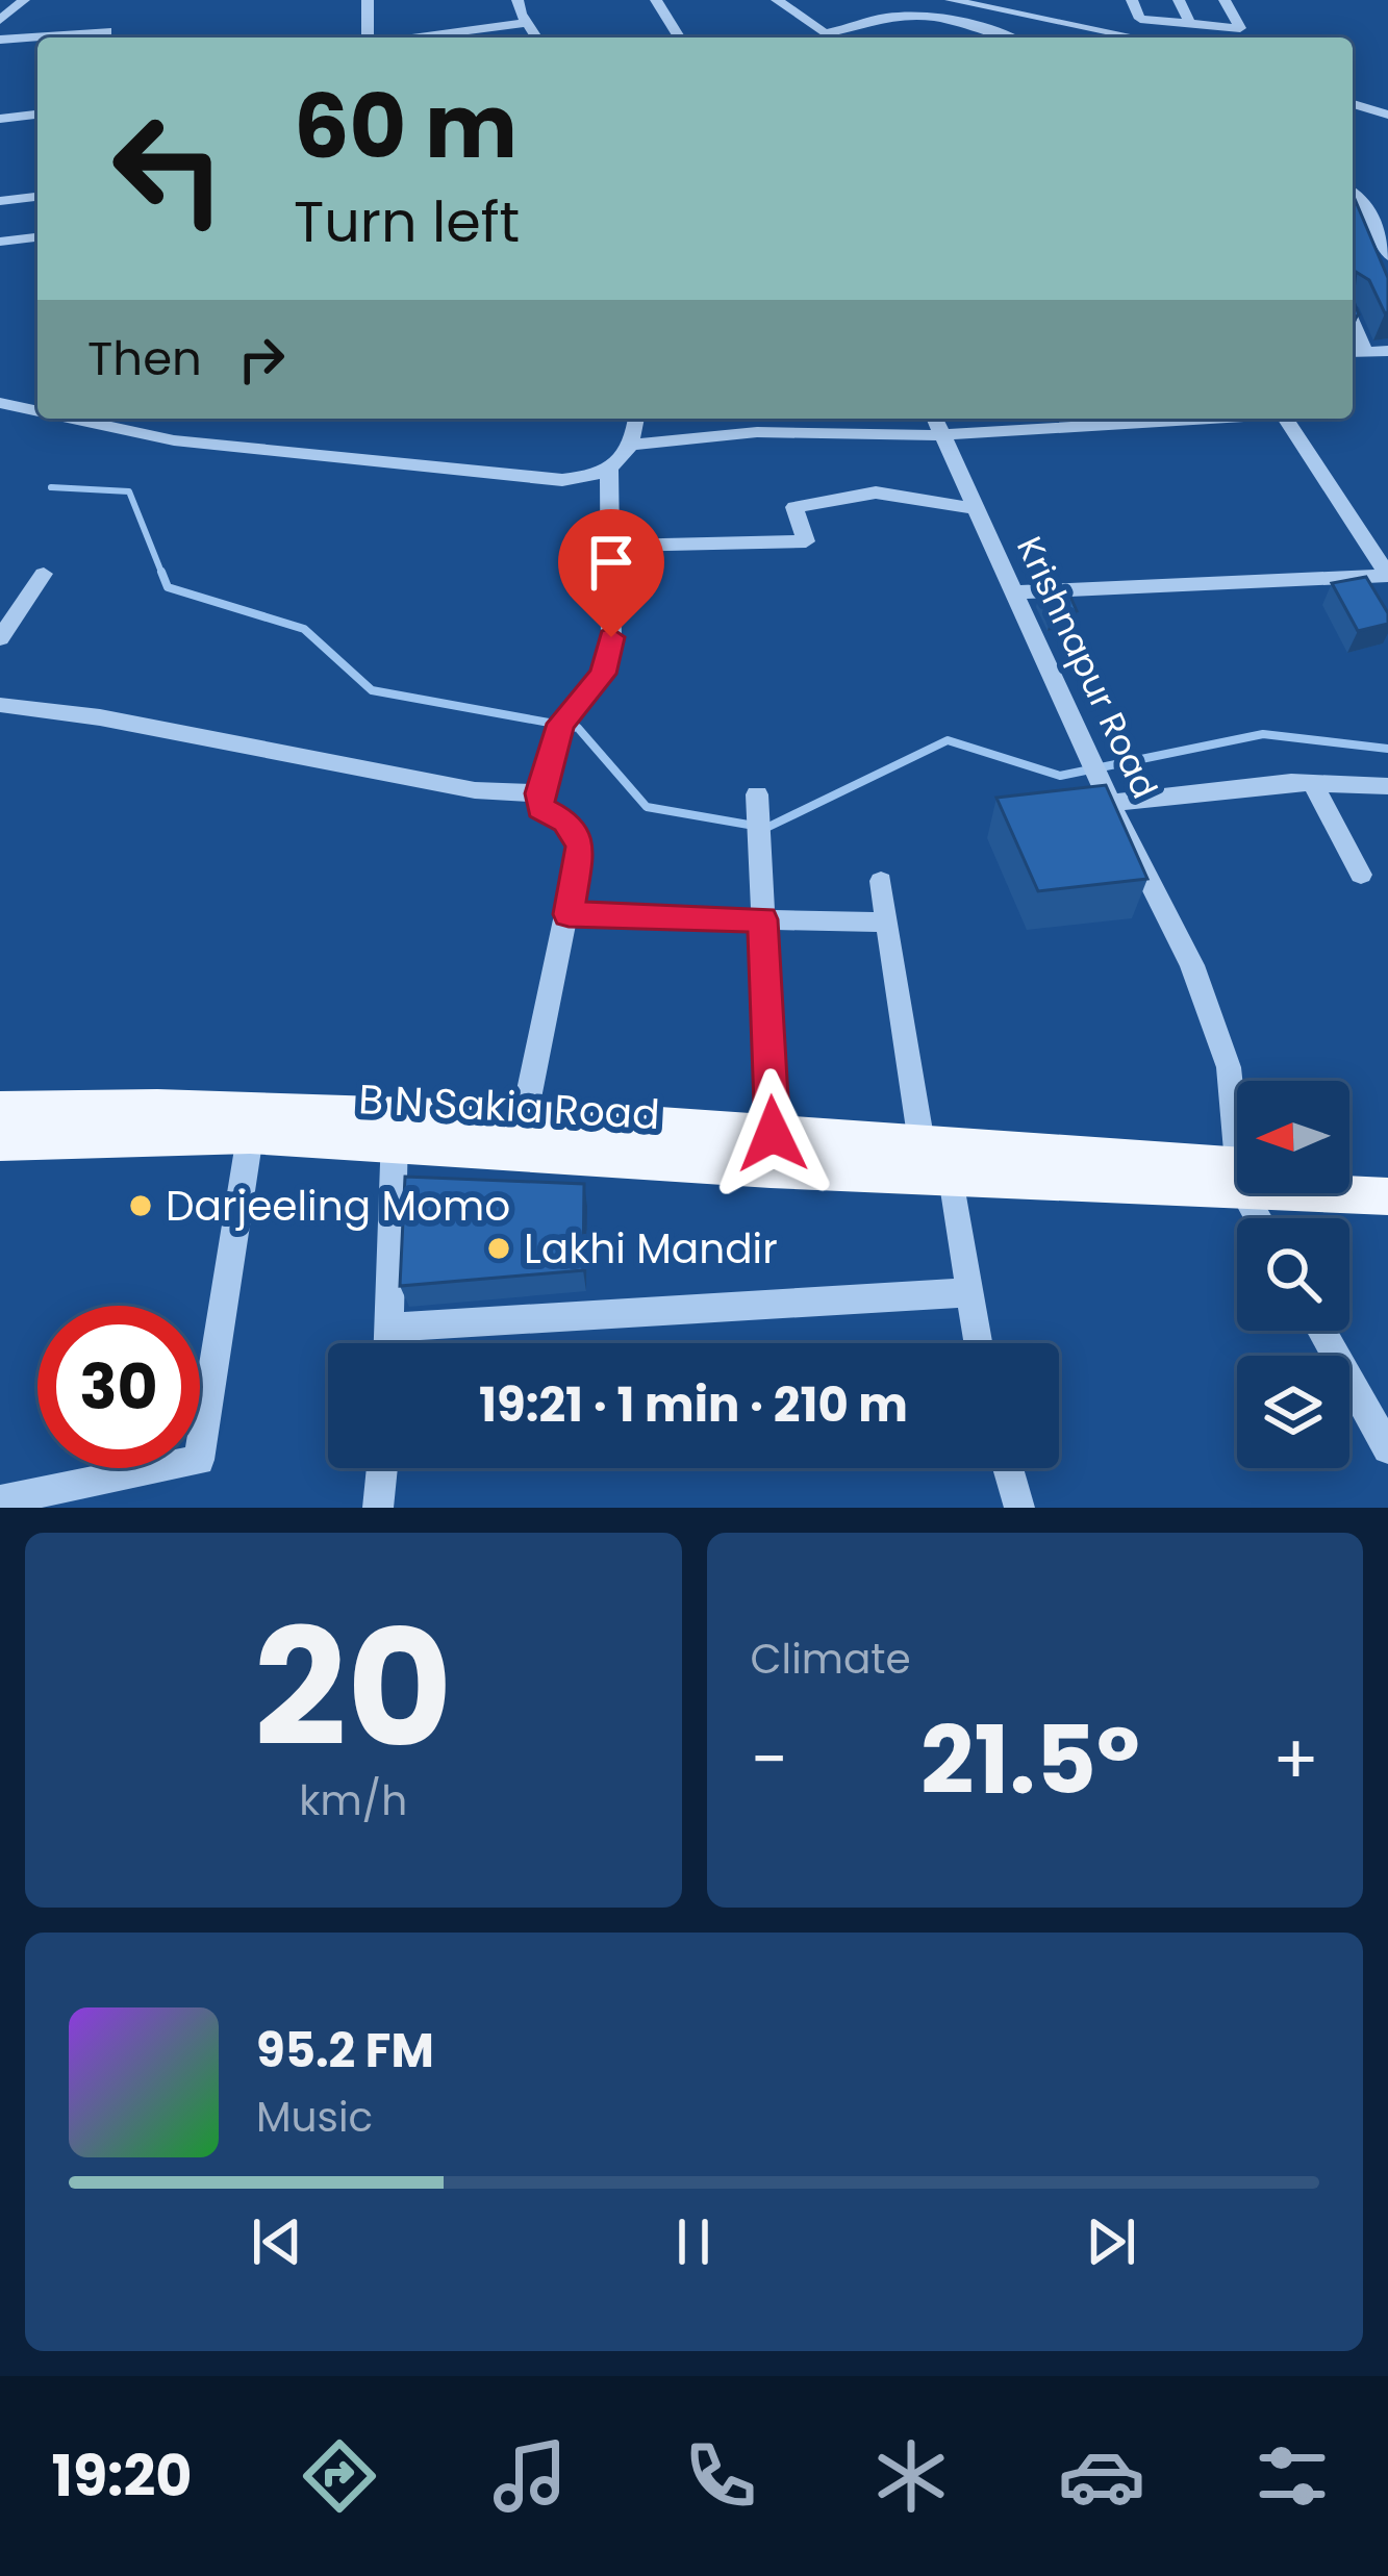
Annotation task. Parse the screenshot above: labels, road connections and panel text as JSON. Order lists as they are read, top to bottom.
{
  "streets": {
    "main road": ["B N Sakia Road"],
    "street": ["Krishnapur Road"]
  },
  "places": ["Darjeeling Momo", "Lakhi Mandir"],
  "north": "left",
  "page": {
    "turn": ["60 m", "Turn left"],
    "then": "Then",
    "limit": "30",
    "trip": "19:21 · 1 min · 210 m",
    "tile": [
      ["20", "km/h"],
      "Climate"
    ],
    "heat": ["−", "21.5°", "+"],
    "song": ["95.2 FM", "Music"],
    "tabs": "19:20"
  }
}
